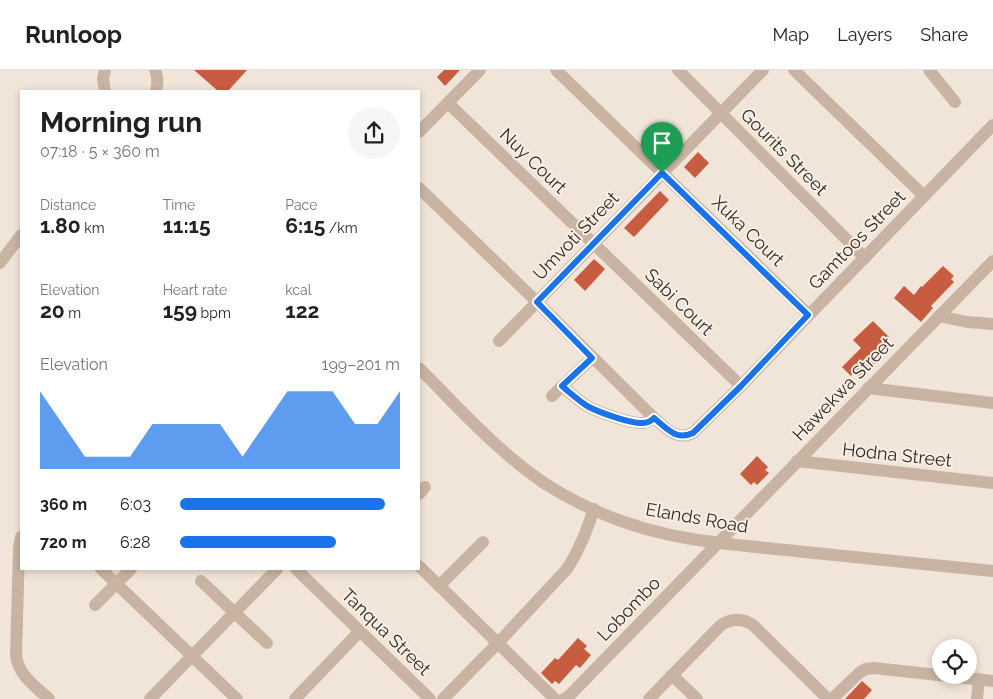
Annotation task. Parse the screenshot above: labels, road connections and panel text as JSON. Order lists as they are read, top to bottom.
{
  "streets": {
    "street": [
      "Gourits Street",
      "Nuy Court",
      "Xuka Court",
      "Umvoti Street",
      "Gamtoos Street",
      "Sabi Court",
      "Hawekwa Street",
      "Hodna Street",
      "Elands Road",
      "Lobombo",
      "Tanqua Street"
    ]
  },
  "crossings": [
    ["Gourits Street", "Umvoti Street"],
    ["Gourits Street", "Gamtoos Street"],
    ["Nuy Court", "Umvoti Street"],
    ["Nuy Court", "Sabi Court"],
    ["Xuka Court", "Umvoti Street"],
    ["Xuka Court", "Gamtoos Street"],
    ["Umvoti Street", "Gamtoos Street"],
    ["Umvoti Street", "Sabi Court"],
    ["Gamtoos Street", "Sabi Court"],
    ["Hawekwa Street", "Hodna Street"],
    ["Hawekwa Street", "Elands Road"],
    ["Hawekwa Street", "Lobombo"],
    ["Elands Road", "Lobombo"]
  ],
  "page": {
    "header": "Runloop",
    "nav": ["Map", "Layers", "Share"],
    "heading": ["Morning run", "07:18 · 5 × 360 m"],
    "stats": [
      ["Distance", "1.80 km"],
      ["Time", "11:15"],
      ["Pace", "6:15 /km"],
      ["Elevation", "20 m"],
      ["Heart rate", "159 bpm"],
      ["kcal", "122"]
    ],
    "chart": ["Elevation", "199–201 m"],
    "list": [
      {
        "name": "360 m",
        "note": "6:03"
      },
      {
        "name": "720 m",
        "note": "6:28"
      }
    ]
  }
}
